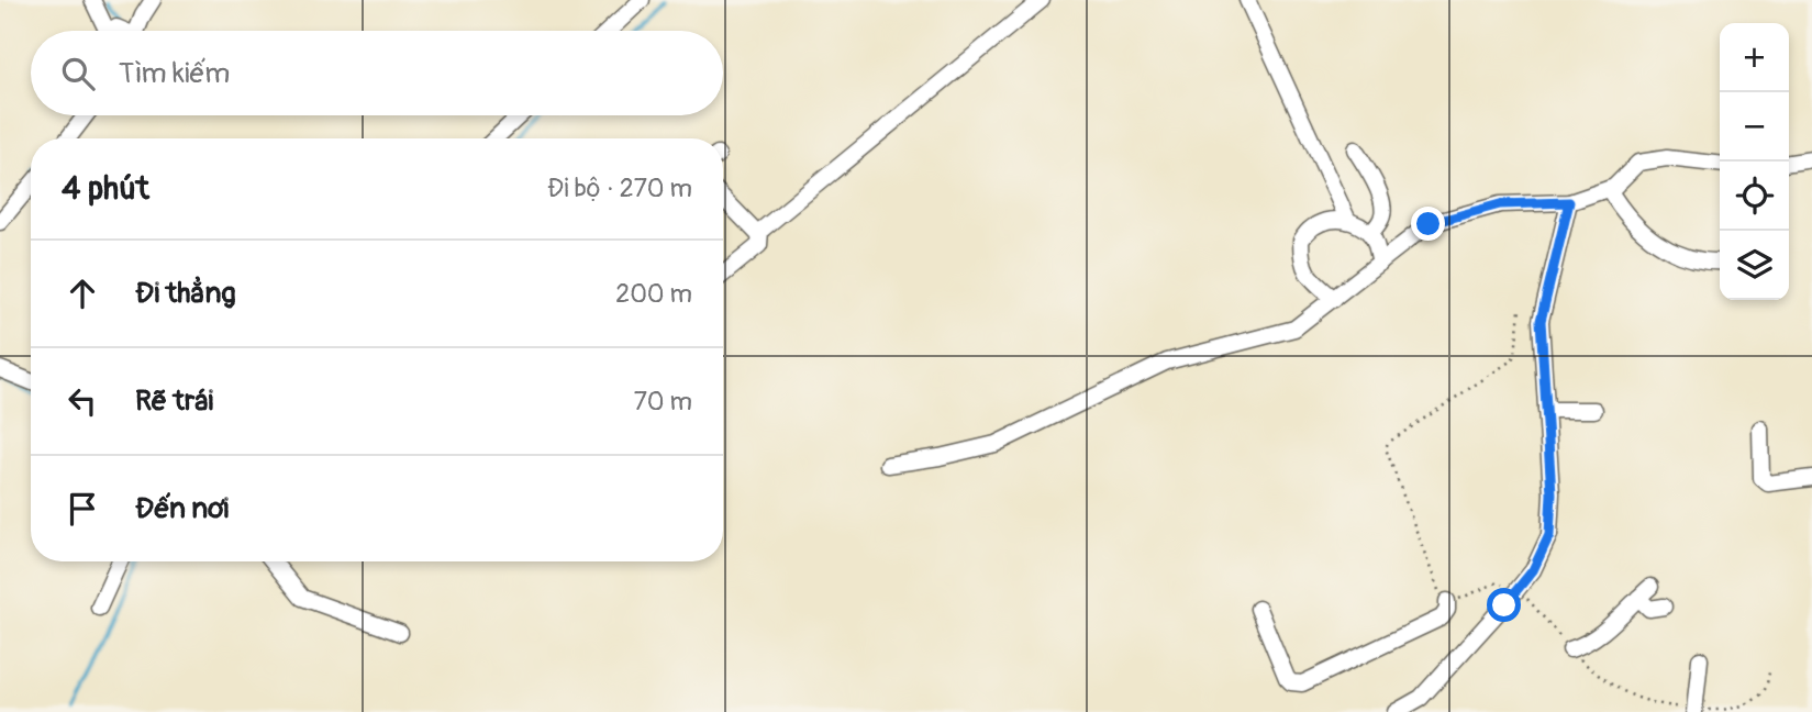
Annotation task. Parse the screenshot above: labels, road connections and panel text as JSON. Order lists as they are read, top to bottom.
{
  "page": {
    "map_buttons": ["+", "−"],
    "search": "Tìm kiếm",
    "heading": ["4 phút", "Đi bộ · 270 m"],
    "list": [
      ["Đi thẳng", "200 m"],
      ["Rẽ trái", "70 m"],
      "Đến nơi"
    ]
  }
}
